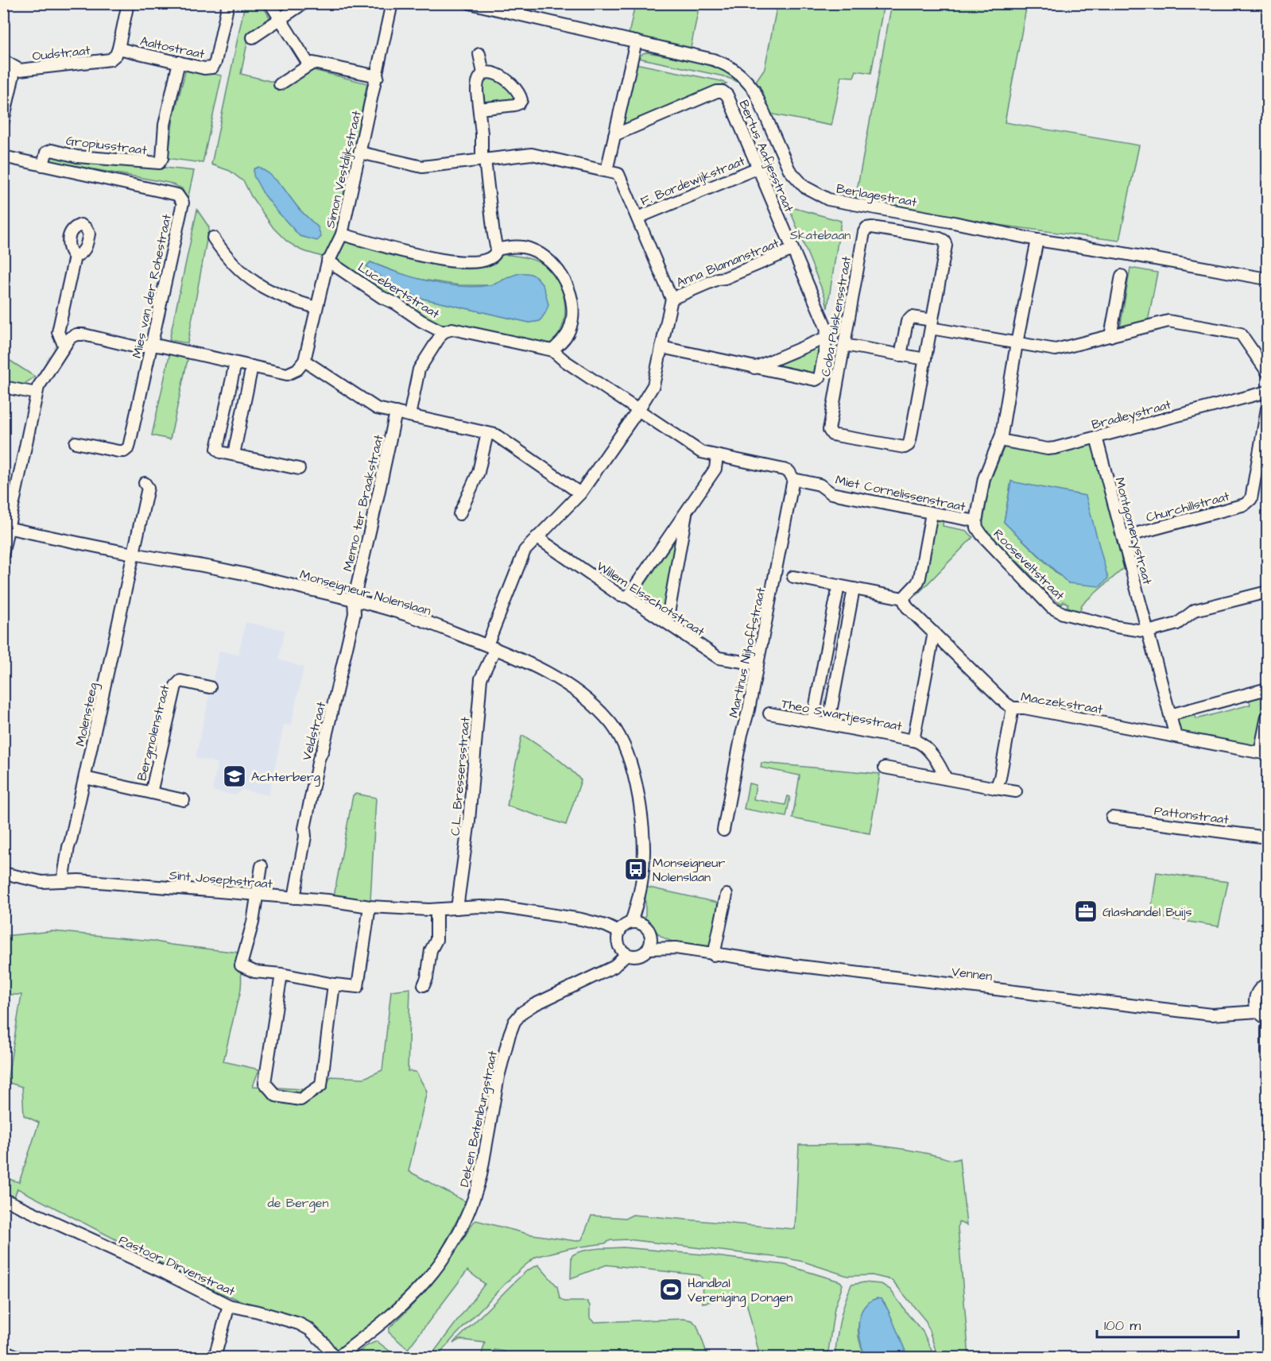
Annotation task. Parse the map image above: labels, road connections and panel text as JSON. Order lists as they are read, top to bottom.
{
  "streets": {
    "street": [
      "Aaltostraat",
      "Oudstraat",
      "Gropiusstraat",
      "Bertus Aafjesstraat",
      "Simon Vestdijkstraat",
      "F. Bordewijkstraat",
      "Berlagestraat",
      "Anna Blamanstraat",
      "Mies van der Rohestraat",
      "Lucebertstraat",
      "Coba Pulskensstraat",
      "Bradleystraat",
      "Miet Cornelissenstraat",
      "Menno ter Braakstraat",
      "Churchillstraat",
      "Montgomerystraat",
      "Rooseveltstraat",
      "Monseigneur Nolenslaan",
      "Willem Elsschotstraat",
      "Martinus Nijhoffstraat",
      "Maczekstraat",
      "Molensteeg",
      "Theo Swartjesstraat",
      "Veldstraat",
      "Bergmolenstraat",
      "C.L. Bressersstraat",
      "Pattonstraat",
      "Sint Josephstraat",
      "Vennen",
      "Deken Batenburgstraat",
      "Pastoor Dirvenstraat"
    ]
  },
  "crossings": [
    ["Aaltostraat", "Oudstraat"],
    ["Aaltostraat", "Gropiusstraat"],
    ["Gropiusstraat", "Mies van der Rohestraat"],
    ["Bertus Aafjesstraat", "F. Bordewijkstraat"],
    ["Bertus Aafjesstraat", "Anna Blamanstraat"],
    ["Bertus Aafjesstraat", "Coba Pulskensstraat"],
    ["Simon Vestdijkstraat", "Lucebertstraat"],
    ["Anna Blamanstraat", "C.L. Bressersstraat"],
    ["Lucebertstraat", "Miet Cornelissenstraat"],
    ["Lucebertstraat", "C.L. Bressersstraat"],
    ["Bradleystraat", "Montgomerystraat"],
    ["Miet Cornelissenstraat", "Rooseveltstraat"],
    ["Miet Cornelissenstraat", "Martinus Nijhoffstraat"],
    ["Menno ter Braakstraat", "Monseigneur Nolenslaan"],
    ["Menno ter Braakstraat", "Veldstraat"],
    ["Churchillstraat", "Montgomerystraat"],
    ["Montgomerystraat", "Rooseveltstraat"],
    ["Montgomerystraat", "Maczekstraat"],
    ["Monseigneur Nolenslaan", "Molensteeg"],
    ["Monseigneur Nolenslaan", "Veldstraat"],
    ["Monseigneur Nolenslaan", "C.L. Bressersstraat"],
    ["Monseigneur Nolenslaan", "Sint Josephstraat"],
    ["Monseigneur Nolenslaan", "Vennen"],
    ["Monseigneur Nolenslaan", "Deken Batenburgstraat"],
    ["Willem Elsschotstraat", "Martinus Nijhoffstraat"],
    ["Willem Elsschotstraat", "C.L. Bressersstraat"],
    ["Maczekstraat", "Theo Swartjesstraat"],
    ["Molensteeg", "Bergmolenstraat"],
    ["Molensteeg", "Sint Josephstraat"],
    ["Veldstraat", "Sint Josephstraat"],
    ["C.L. Bressersstraat", "Sint Josephstraat"],
    ["Sint Josephstraat", "Vennen"],
    ["Sint Josephstraat", "Deken Batenburgstraat"],
    ["Vennen", "Deken Batenburgstraat"]
  ],
  "parks": ["Skatebaan", "de Bergen"],
  "places": {
    "school or university": ["Achterberg"],
    "bus stop": ["Monseigneur Nolenslaan"],
    "office": ["Glashandel Buijs"],
    "sports": ["Handbal Vereniging Dongen"]
  },
  "scale_bar": "100 m"
}
